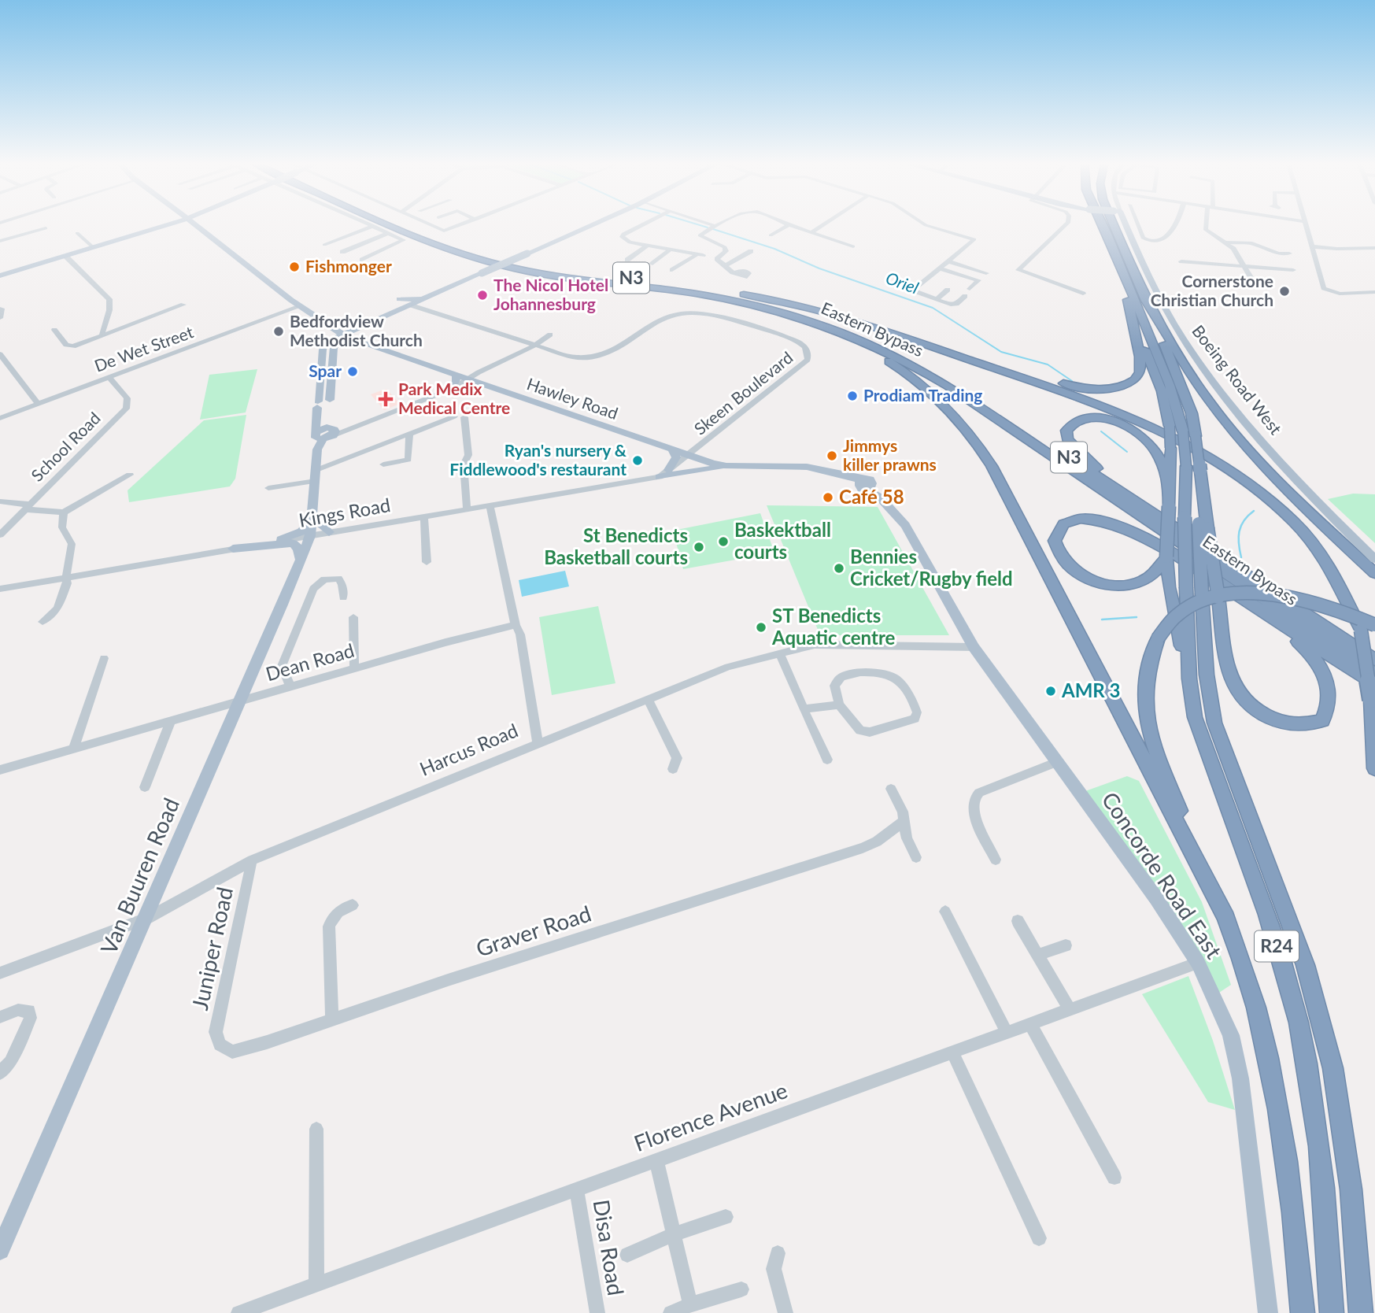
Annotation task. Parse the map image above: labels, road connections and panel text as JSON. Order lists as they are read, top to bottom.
{
  "streets": {
    "highway": ["N3", "Eastern Bypass", "R24"],
    "main road": [
      "Boeing Road West",
      "Hawley Road",
      "Concorde Road East",
      "Van Buuren Road"
    ],
    "street": [
      "De Wet Street",
      "Skeen Boulevard",
      "School Road",
      "Kings Road",
      "Dean Road",
      "Harcus Road",
      "Graver Road",
      "Juniper Road",
      "Florence Avenue",
      "Disa Road"
    ]
  },
  "crossings": [
    ["De Wet Street", "Hawley Road"],
    ["De Wet Street", "School Road"],
    ["Skeen Boulevard", "Hawley Road"],
    ["Skeen Boulevard", "Kings Road"],
    ["Skeen Boulevard", "Concorde Road East"],
    ["Hawley Road", "Kings Road"],
    ["Hawley Road", "Concorde Road East"],
    ["Kings Road", "Concorde Road East"],
    ["Kings Road", "Van Buuren Road"],
    ["Dean Road", "Van Buuren Road"],
    ["Harcus Road", "Concorde Road East"],
    ["Harcus Road", "Van Buuren Road"],
    ["Harcus Road", "Juniper Road"],
    ["Concorde Road East", "Florence Avenue"],
    ["Graver Road", "Juniper Road"],
    ["Florence Avenue", "Disa Road"]
  ],
  "water": ["Oriel"],
  "places": {
    "other": [
      "Fishmonger",
      "Cornerstone Christian Church",
      "The Nicol Hotel Johannesburg",
      "Bedfordview Methodist Church",
      "Spar",
      "Prodiam Trading",
      "Jimmys killer prawns",
      "Ryan's nursery & Fiddlewood's restaurant",
      "Café 58",
      "Baskektball courts",
      "St Benedicts Basketball courts",
      "Bennies Cricket/Rugby field",
      "ST Benedicts Aquatic centre",
      "AMR 3"
    ],
    "health": ["Park Medix Medical Centre"]
  }
}
